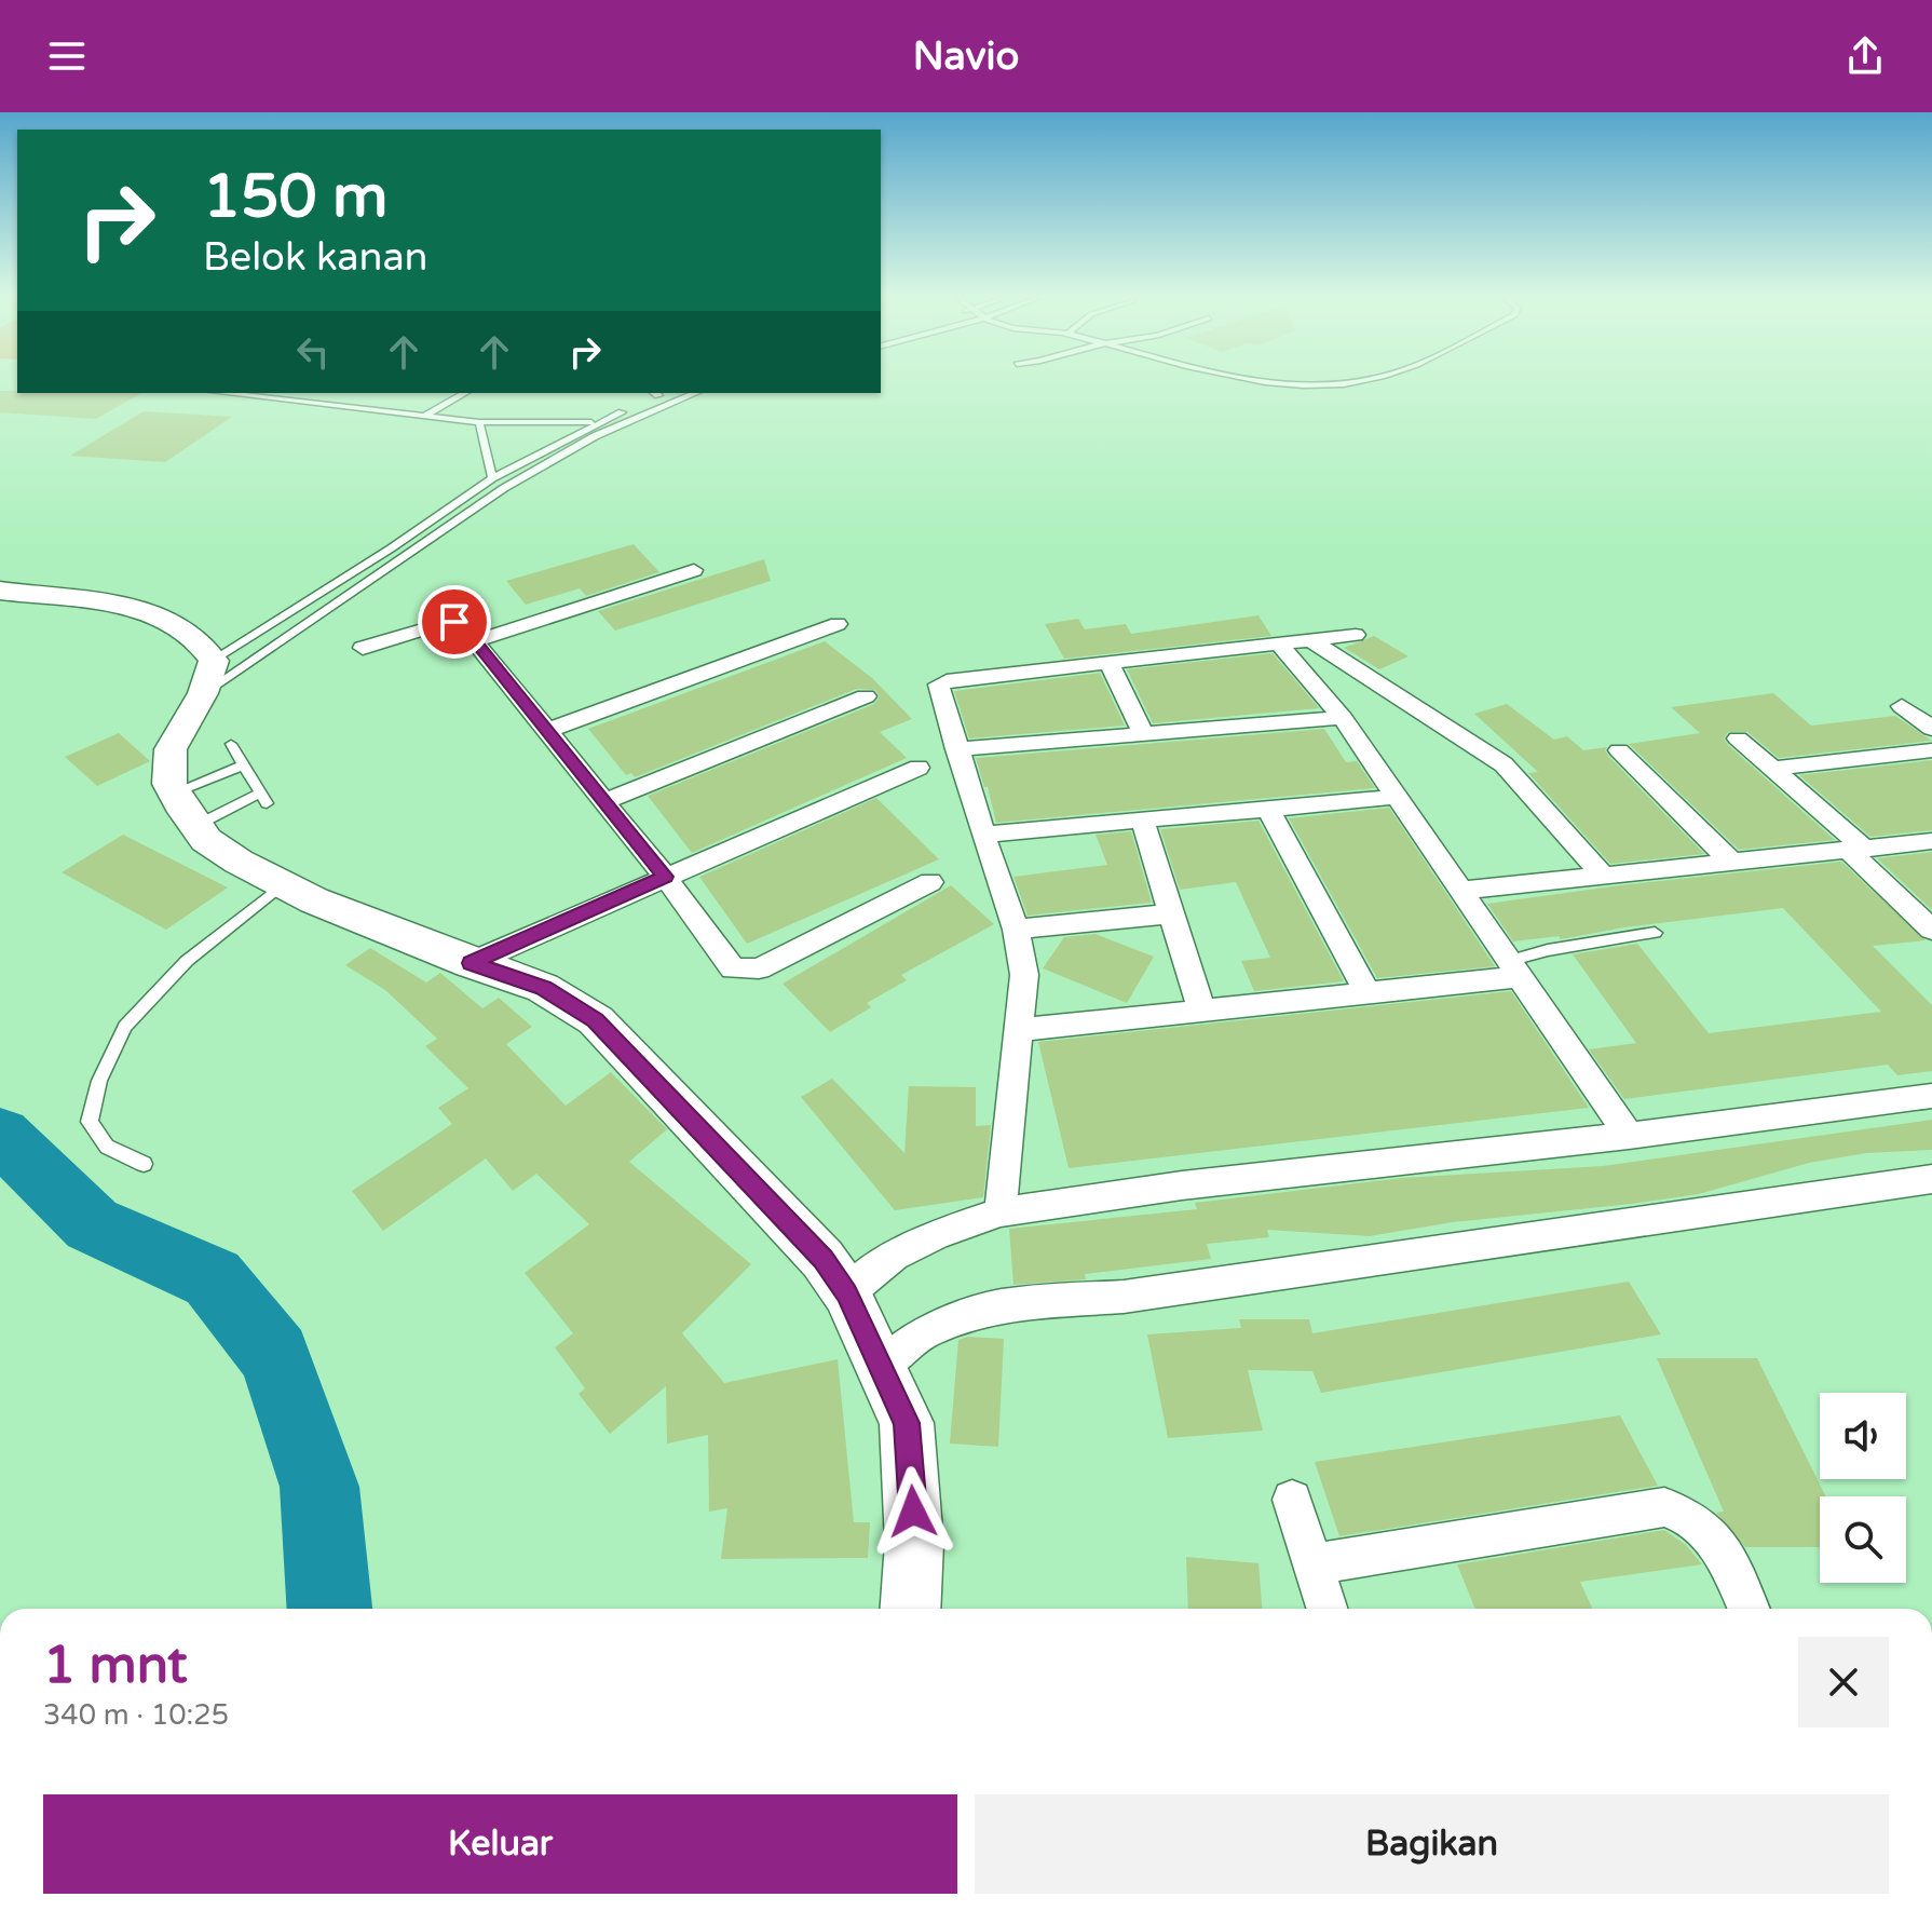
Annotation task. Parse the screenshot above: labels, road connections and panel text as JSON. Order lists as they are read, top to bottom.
{
  "page": {
    "header": "Navio",
    "turn": ["150 m", "Belok kanan"],
    "heading": ["1 mnt", "340 m · 10:25"],
    "buttons": ["Keluar", "Bagikan"]
  }
}
